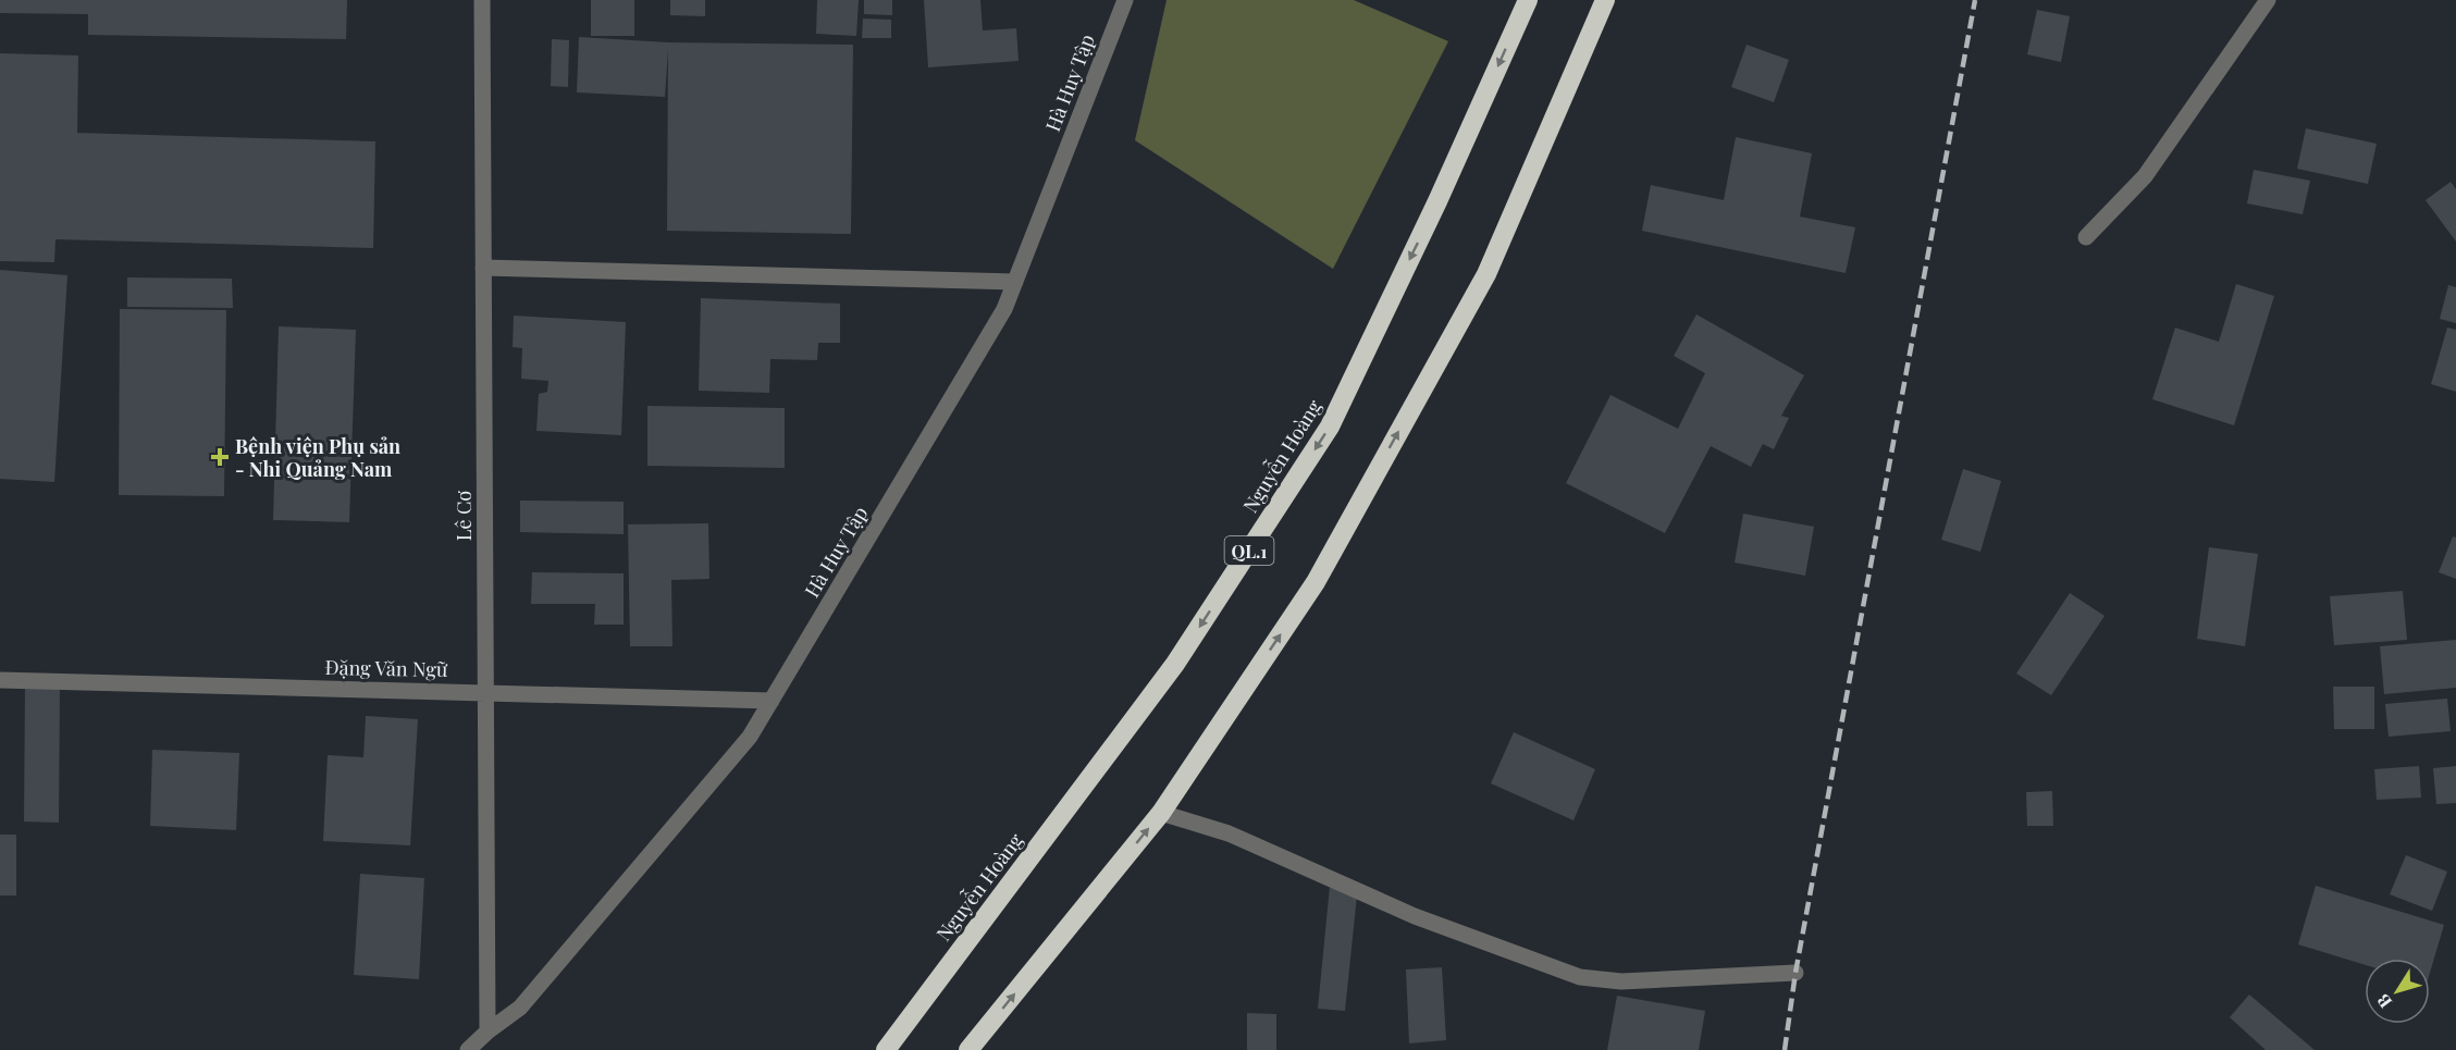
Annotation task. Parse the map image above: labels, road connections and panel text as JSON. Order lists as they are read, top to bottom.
{
  "streets": {
    "highway": ["Nguyễn Hoàng", "QL.1"],
    "street": ["Hà Huy Tập", "Lê Cơ", "Đặng Văn Ngữ"]
  },
  "crossings": [
    ["Hà Huy Tập", "Lê Cơ"],
    ["Hà Huy Tập", "Đặng Văn Ngữ"],
    ["Lê Cơ", "Đặng Văn Ngữ"]
  ],
  "places": {
    "health": ["Bệnh viện Phụ sản - Nhi Quảng Nam"]
  },
  "north": "bottom left"
}
